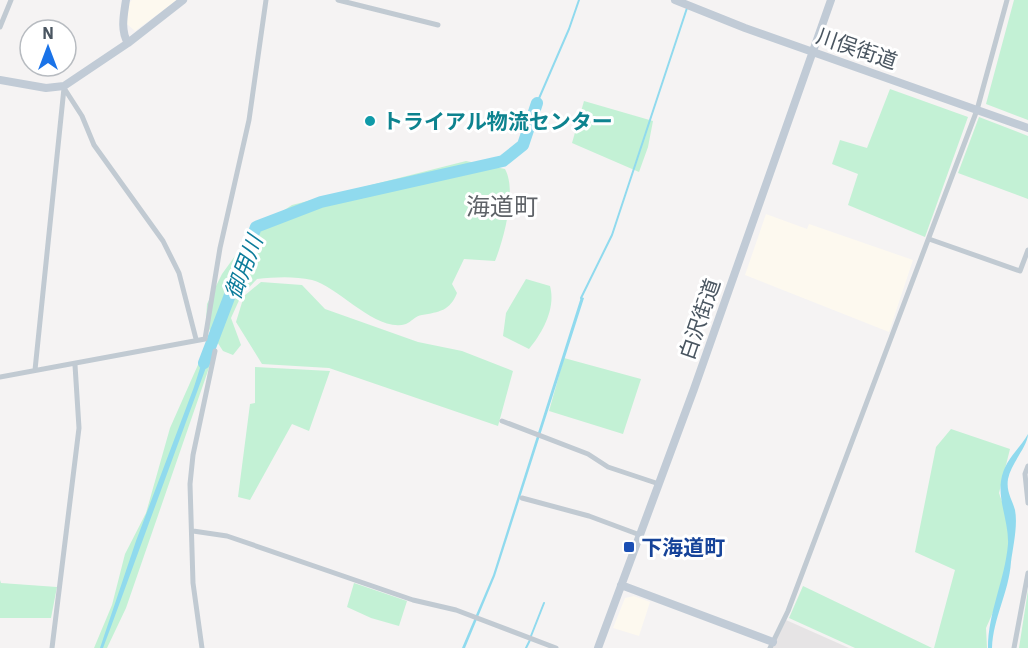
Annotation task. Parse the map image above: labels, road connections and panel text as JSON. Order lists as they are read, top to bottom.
{
  "streets": {
    "main road": ["川俣街道", "白沢街道"]
  },
  "crossings": [
    ["川俣街道", "白沢街道"]
  ],
  "districts": ["海道町"],
  "water": ["御用川"],
  "places": {
    "other": ["トライアル物流センター"],
    "transit": ["下海道町"]
  },
  "north": "top"
}
